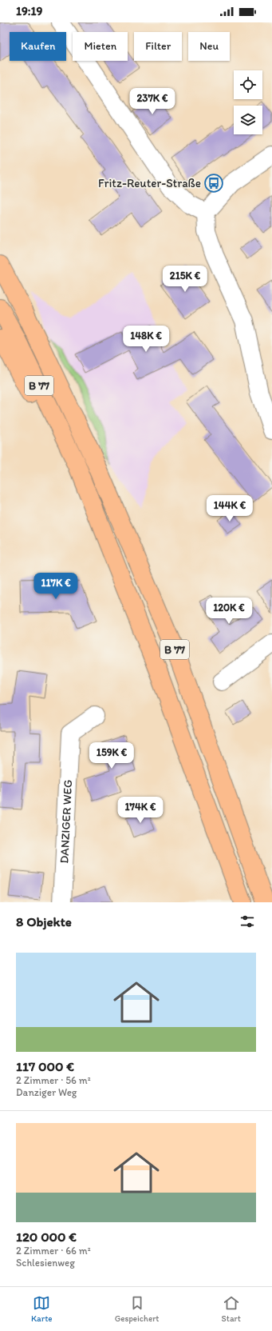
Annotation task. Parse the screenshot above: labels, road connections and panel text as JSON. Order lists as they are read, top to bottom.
{
  "streets": {
    "highway": ["B 77"],
    "street": ["DANZIGER WEG"]
  },
  "places": {
    "bus stop": ["Fritz-Reuter-Straße"]
  },
  "page": {
    "status": "19:19",
    "chip": [
      "Kaufen",
      "Mieten",
      "Filter",
      "Neu"
    ],
    "price": [
      "237K €",
      "215K €",
      "148K €",
      "144K €",
      "117K €",
      "120K €",
      "159K €",
      "174K €"
    ],
    "heading": "8 Objekte",
    "list": [
      {
        "name": "117 000 €",
        "note": "2 Zimmer · 56 m² · Danziger Weg"
      },
      {
        "name": "120 000 €",
        "note": "2 Zimmer · 66 m² · Schlesienweg"
      }
    ],
    "tabs": ["Karte", "Gespeichert", "Start"]
  }
}
